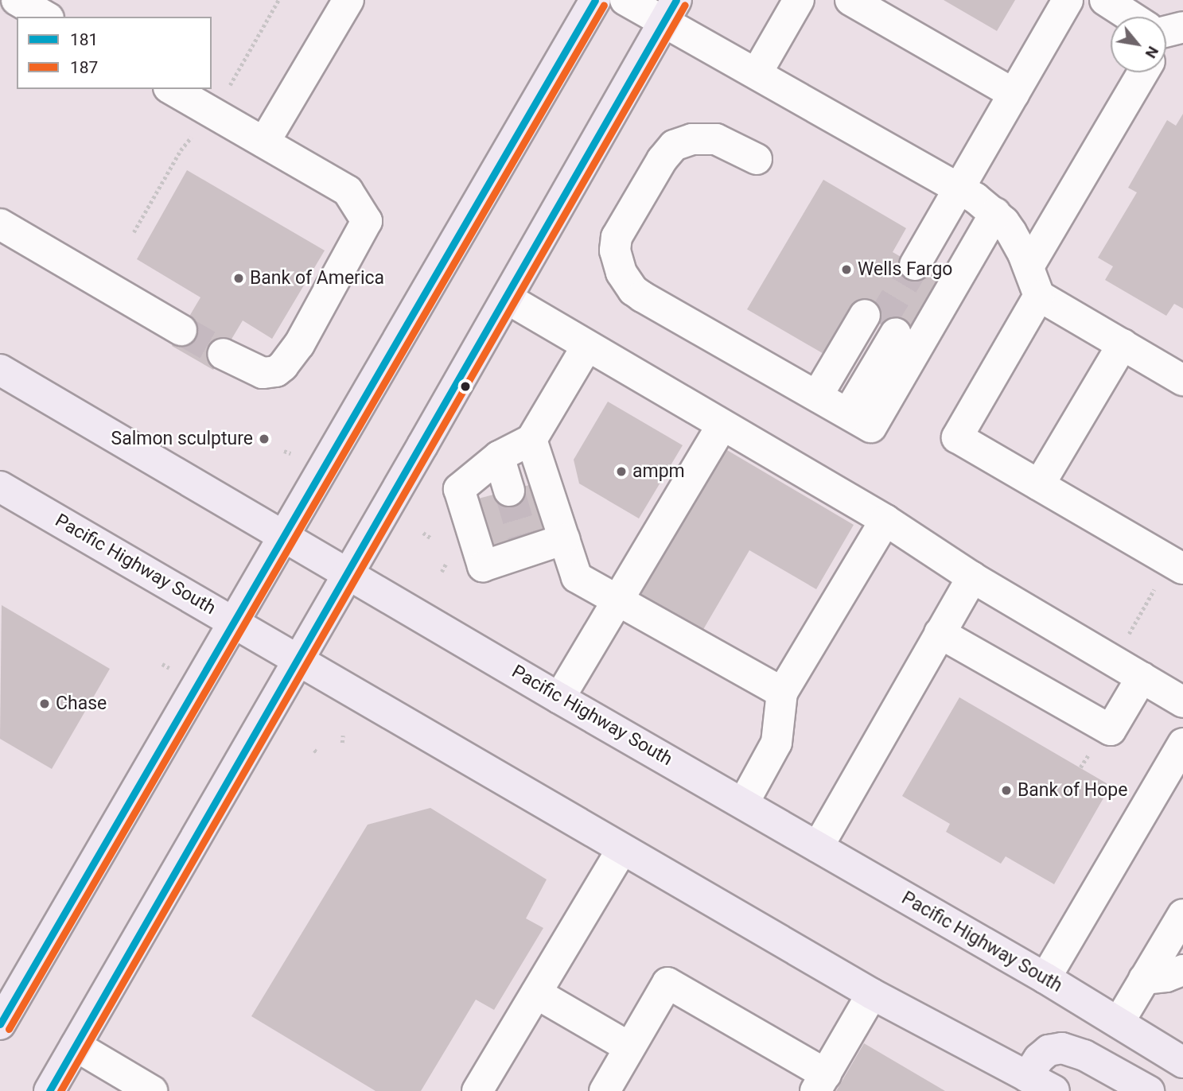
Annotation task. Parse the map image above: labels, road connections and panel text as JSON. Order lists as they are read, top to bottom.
{
  "streets": {
    "main road": ["Pacific Highway South"]
  },
  "places": [
    "Wells Fargo",
    "Bank of America",
    "Salmon sculpture",
    "ampm",
    "Chase",
    "Bank of Hope"
  ],
  "lines": ["transit line 181", "transit line 187"],
  "legend": ["181", "187"],
  "north": "bottom right"
}
